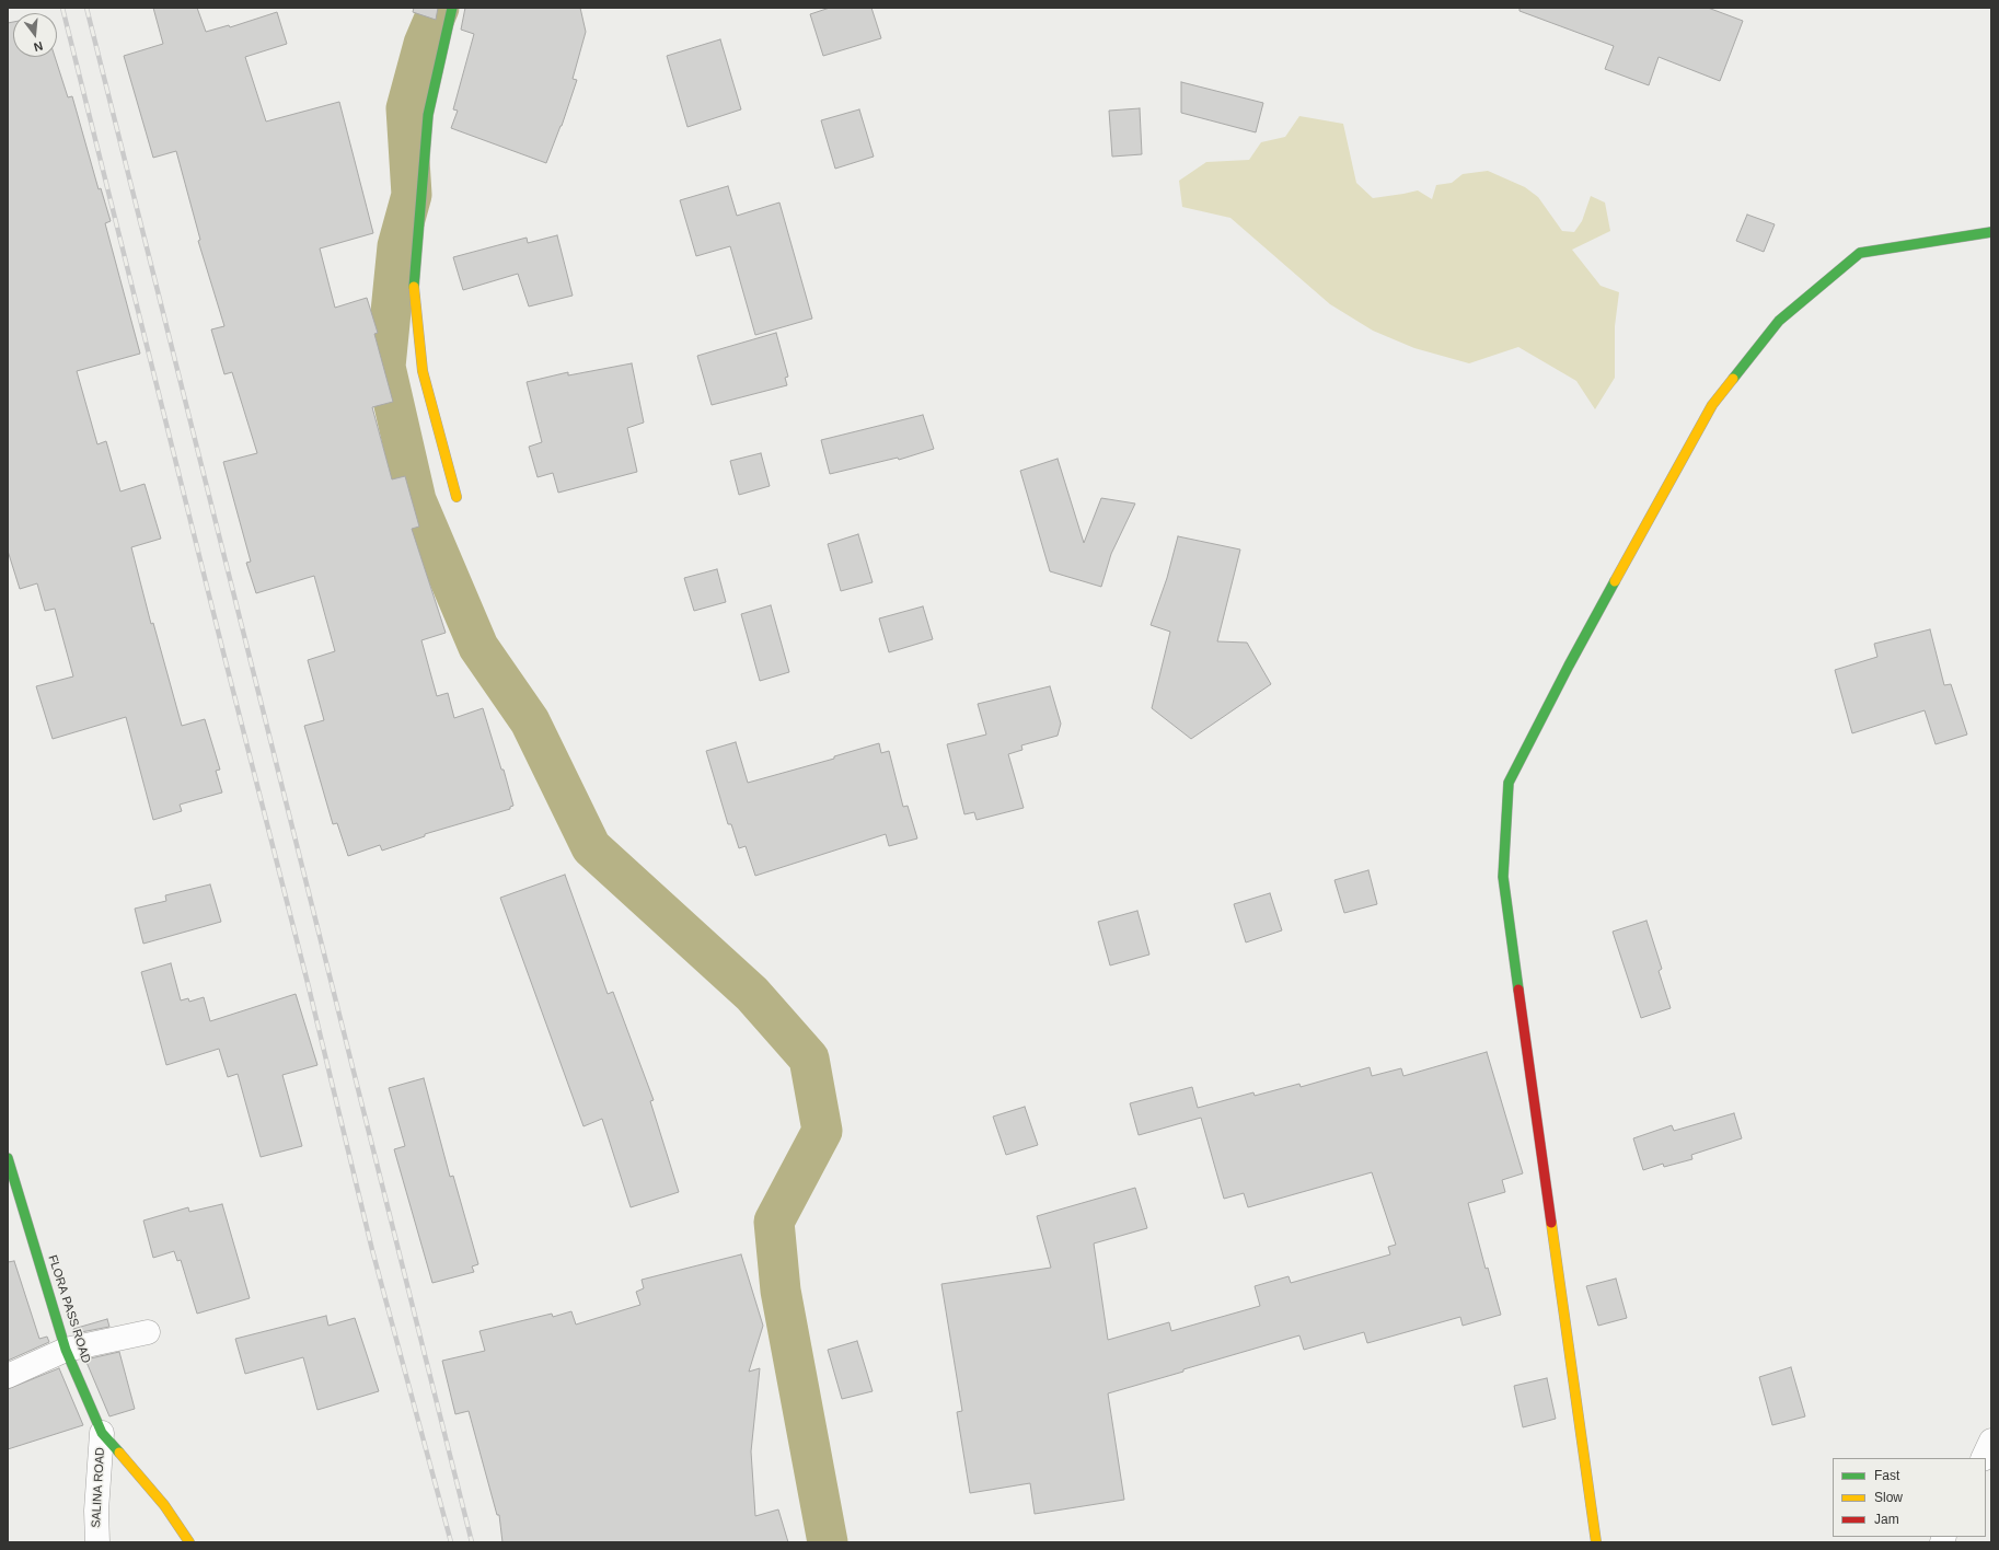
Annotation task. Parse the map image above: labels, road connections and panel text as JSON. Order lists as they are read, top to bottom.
{
  "streets": {
    "street": ["FLORA PASS ROAD", "SALINA ROAD"]
  },
  "crossings": [
    ["FLORA PASS ROAD", "SALINA ROAD"]
  ],
  "legend": ["Fast", "Slow", "Jam"],
  "north": "bottom"
}
